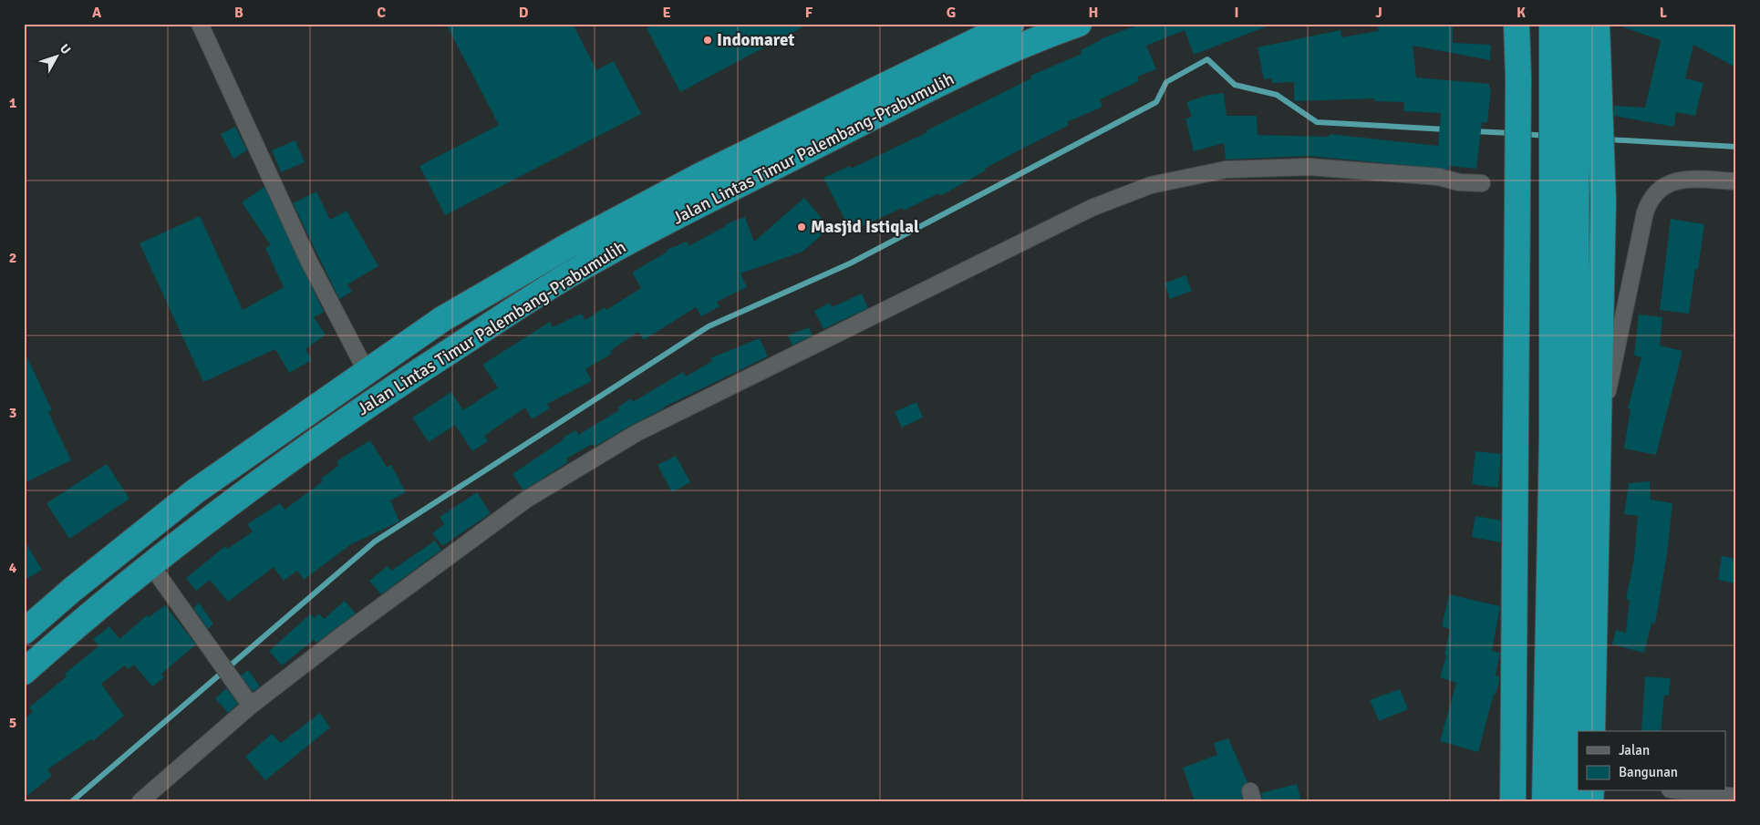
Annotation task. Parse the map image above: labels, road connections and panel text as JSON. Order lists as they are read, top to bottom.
{
  "streets": {
    "highway": ["Jalan Lintas Timur Palembang-Prabumulih"]
  },
  "places": ["Indomaret", "Masjid Istiqlal"],
  "legend": ["Jalan", "Bangunan"],
  "north": "top right",
  "grid": {
    "columns": [
      "A",
      "B",
      "C",
      "D",
      "E",
      "F",
      "G",
      "H",
      "I",
      "J",
      "K",
      "L"
    ],
    "rows": [
      "1",
      "2",
      "3",
      "4",
      "5"
    ]
  }
}
